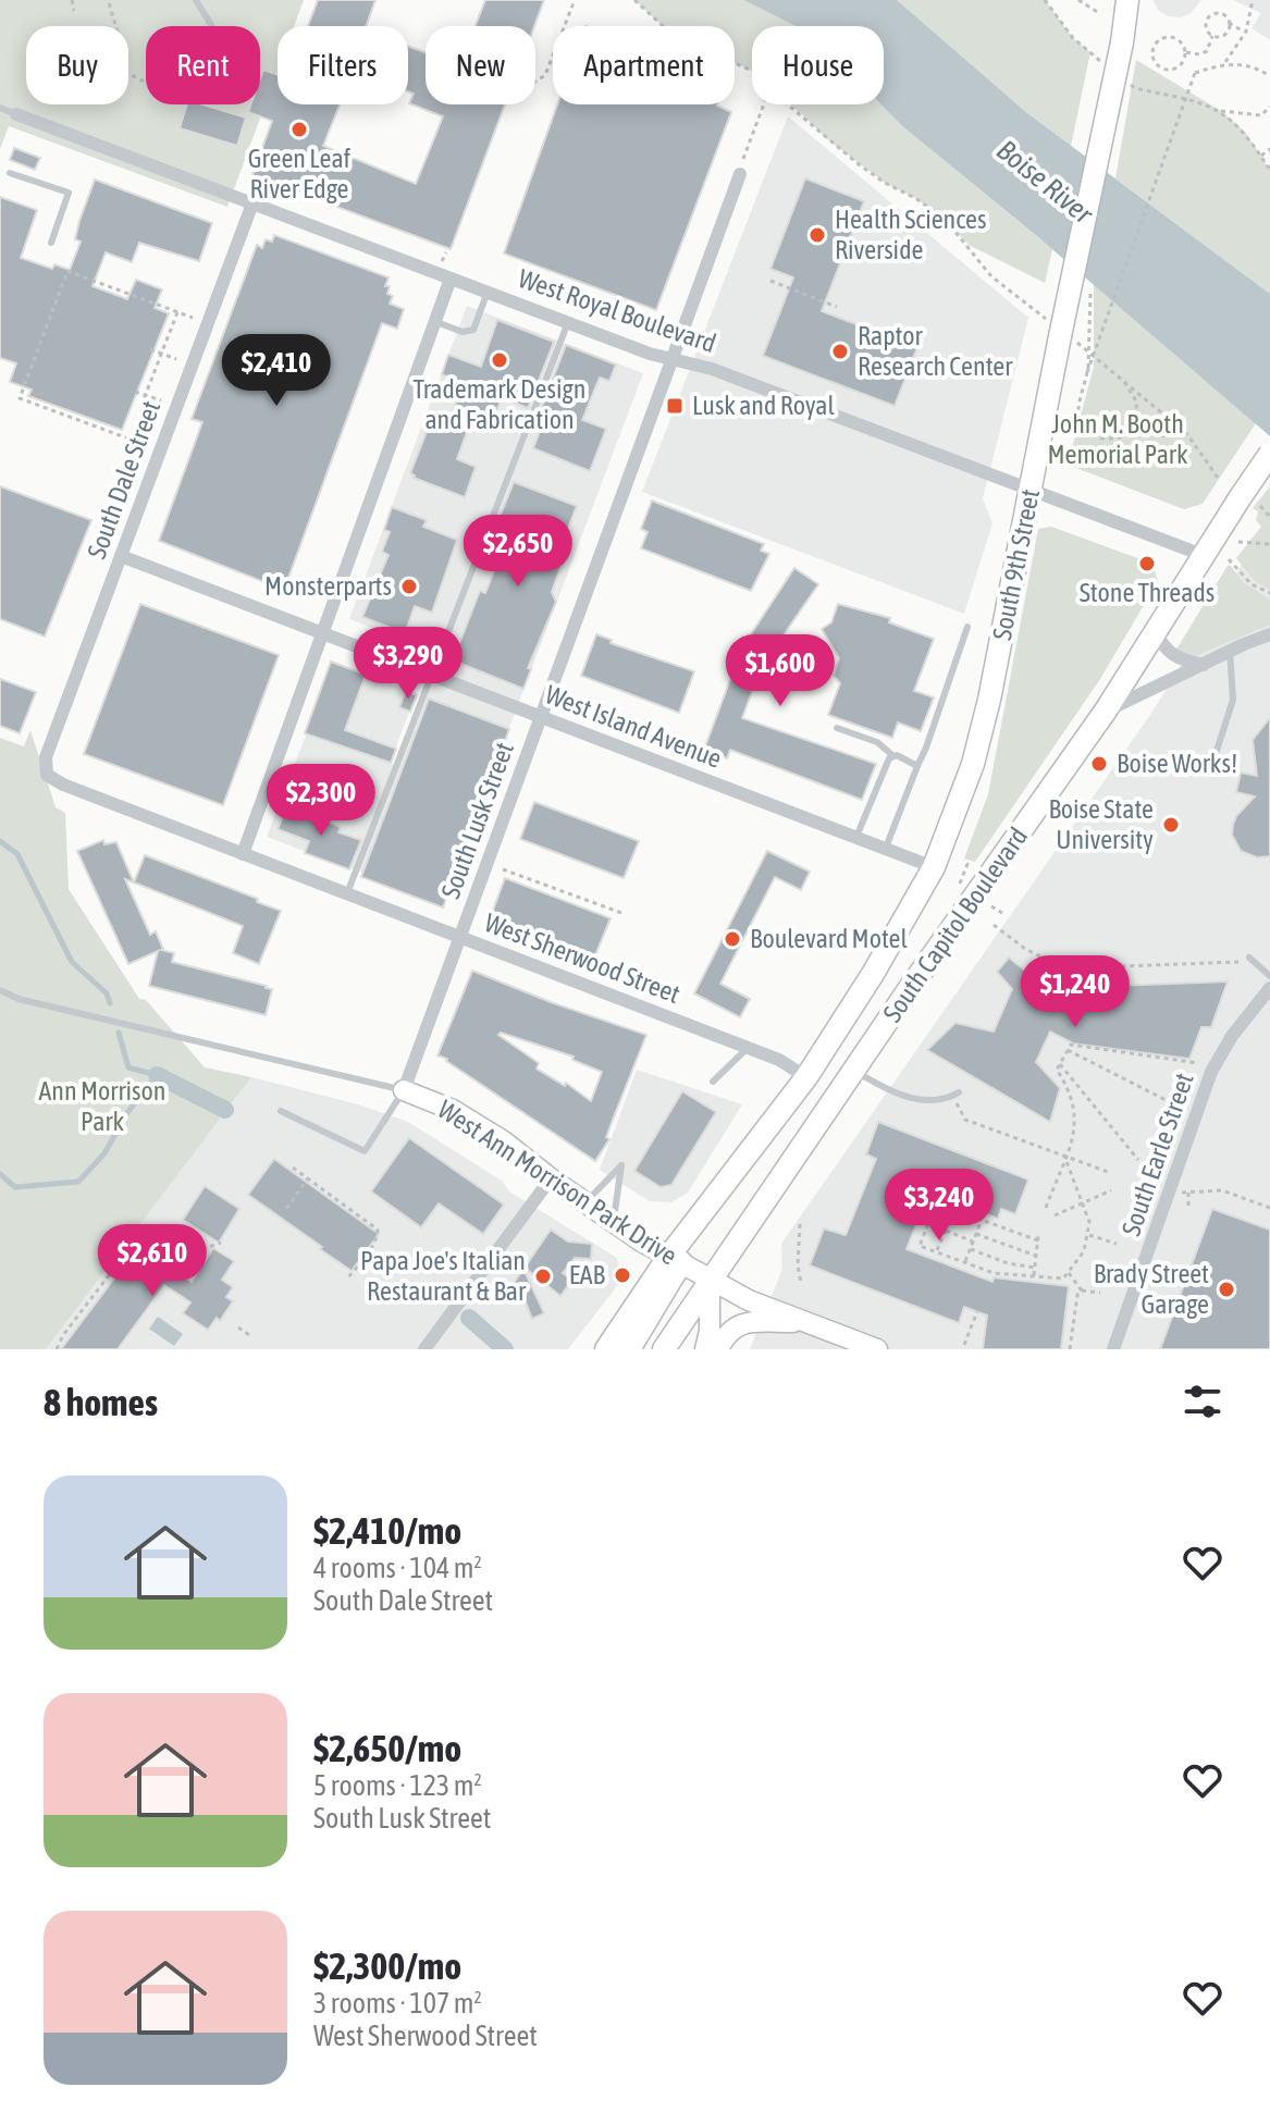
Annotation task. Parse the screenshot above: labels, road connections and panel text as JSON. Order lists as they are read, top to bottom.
{
  "streets": {
    "main road": ["South 9th Street", "South Capitol Boulevard"],
    "street": [
      "West Royal Boulevard",
      "South Dale Street",
      "West Island Avenue",
      "South Lusk Street",
      "West Sherwood Street",
      "South Earle Street",
      "West Ann Morrison Park Drive"
    ]
  },
  "crossings": [
    ["West Royal Boulevard", "South Dale Street"],
    ["West Royal Boulevard", "South 9th Street"],
    ["West Royal Boulevard", "South Lusk Street"],
    ["West Royal Boulevard", "South Capitol Boulevard"],
    ["South Dale Street", "West Island Avenue"],
    ["South Dale Street", "West Sherwood Street"],
    ["South 9th Street", "West Island Avenue"],
    ["South 9th Street", "South Capitol Boulevard"],
    ["West Island Avenue", "South Lusk Street"],
    ["West Island Avenue", "South Capitol Boulevard"],
    ["South Lusk Street", "West Sherwood Street"],
    ["South Lusk Street", "West Ann Morrison Park Drive"],
    ["South Capitol Boulevard", "West Sherwood Street"],
    ["South Capitol Boulevard", "West Ann Morrison Park Drive"]
  ],
  "water": ["Boise River"],
  "parks": ["John M. Booth Memorial Park", "Ann Morrison Park"],
  "places": {
    "other": [
      "Green Leaf River Edge",
      "Health Sciences Riverside",
      "Raptor Research Center",
      "Trademark Design and Fabrication",
      "Stone Threads",
      "Monsterparts",
      "Boise Works!",
      "Boise State University",
      "Boulevard Motel",
      "EAB",
      "Papa Joe's Italian Restaurant & Bar",
      "Brady Street Garage"
    ],
    "transit": ["Lusk and Royal"]
  },
  "page": {
    "chip": [
      "Buy",
      "Rent",
      "Filters",
      "New",
      "Apartment",
      "House"
    ],
    "price": [
      "$2,410",
      "$2,650",
      "$3,290",
      "$1,600",
      "$2,300",
      "$1,240",
      "$3,240",
      "$2,610"
    ],
    "heading": "8 homes",
    "list": [
      {
        "name": "$2,410/mo",
        "note": "4 rooms · 104 m² · South Dale Street"
      },
      {
        "name": "$2,650/mo",
        "note": "5 rooms · 123 m² · South Lusk Street"
      },
      {
        "name": "$2,300/mo",
        "note": "3 rooms · 107 m² · West Sherwood Street"
      }
    ]
  }
}
